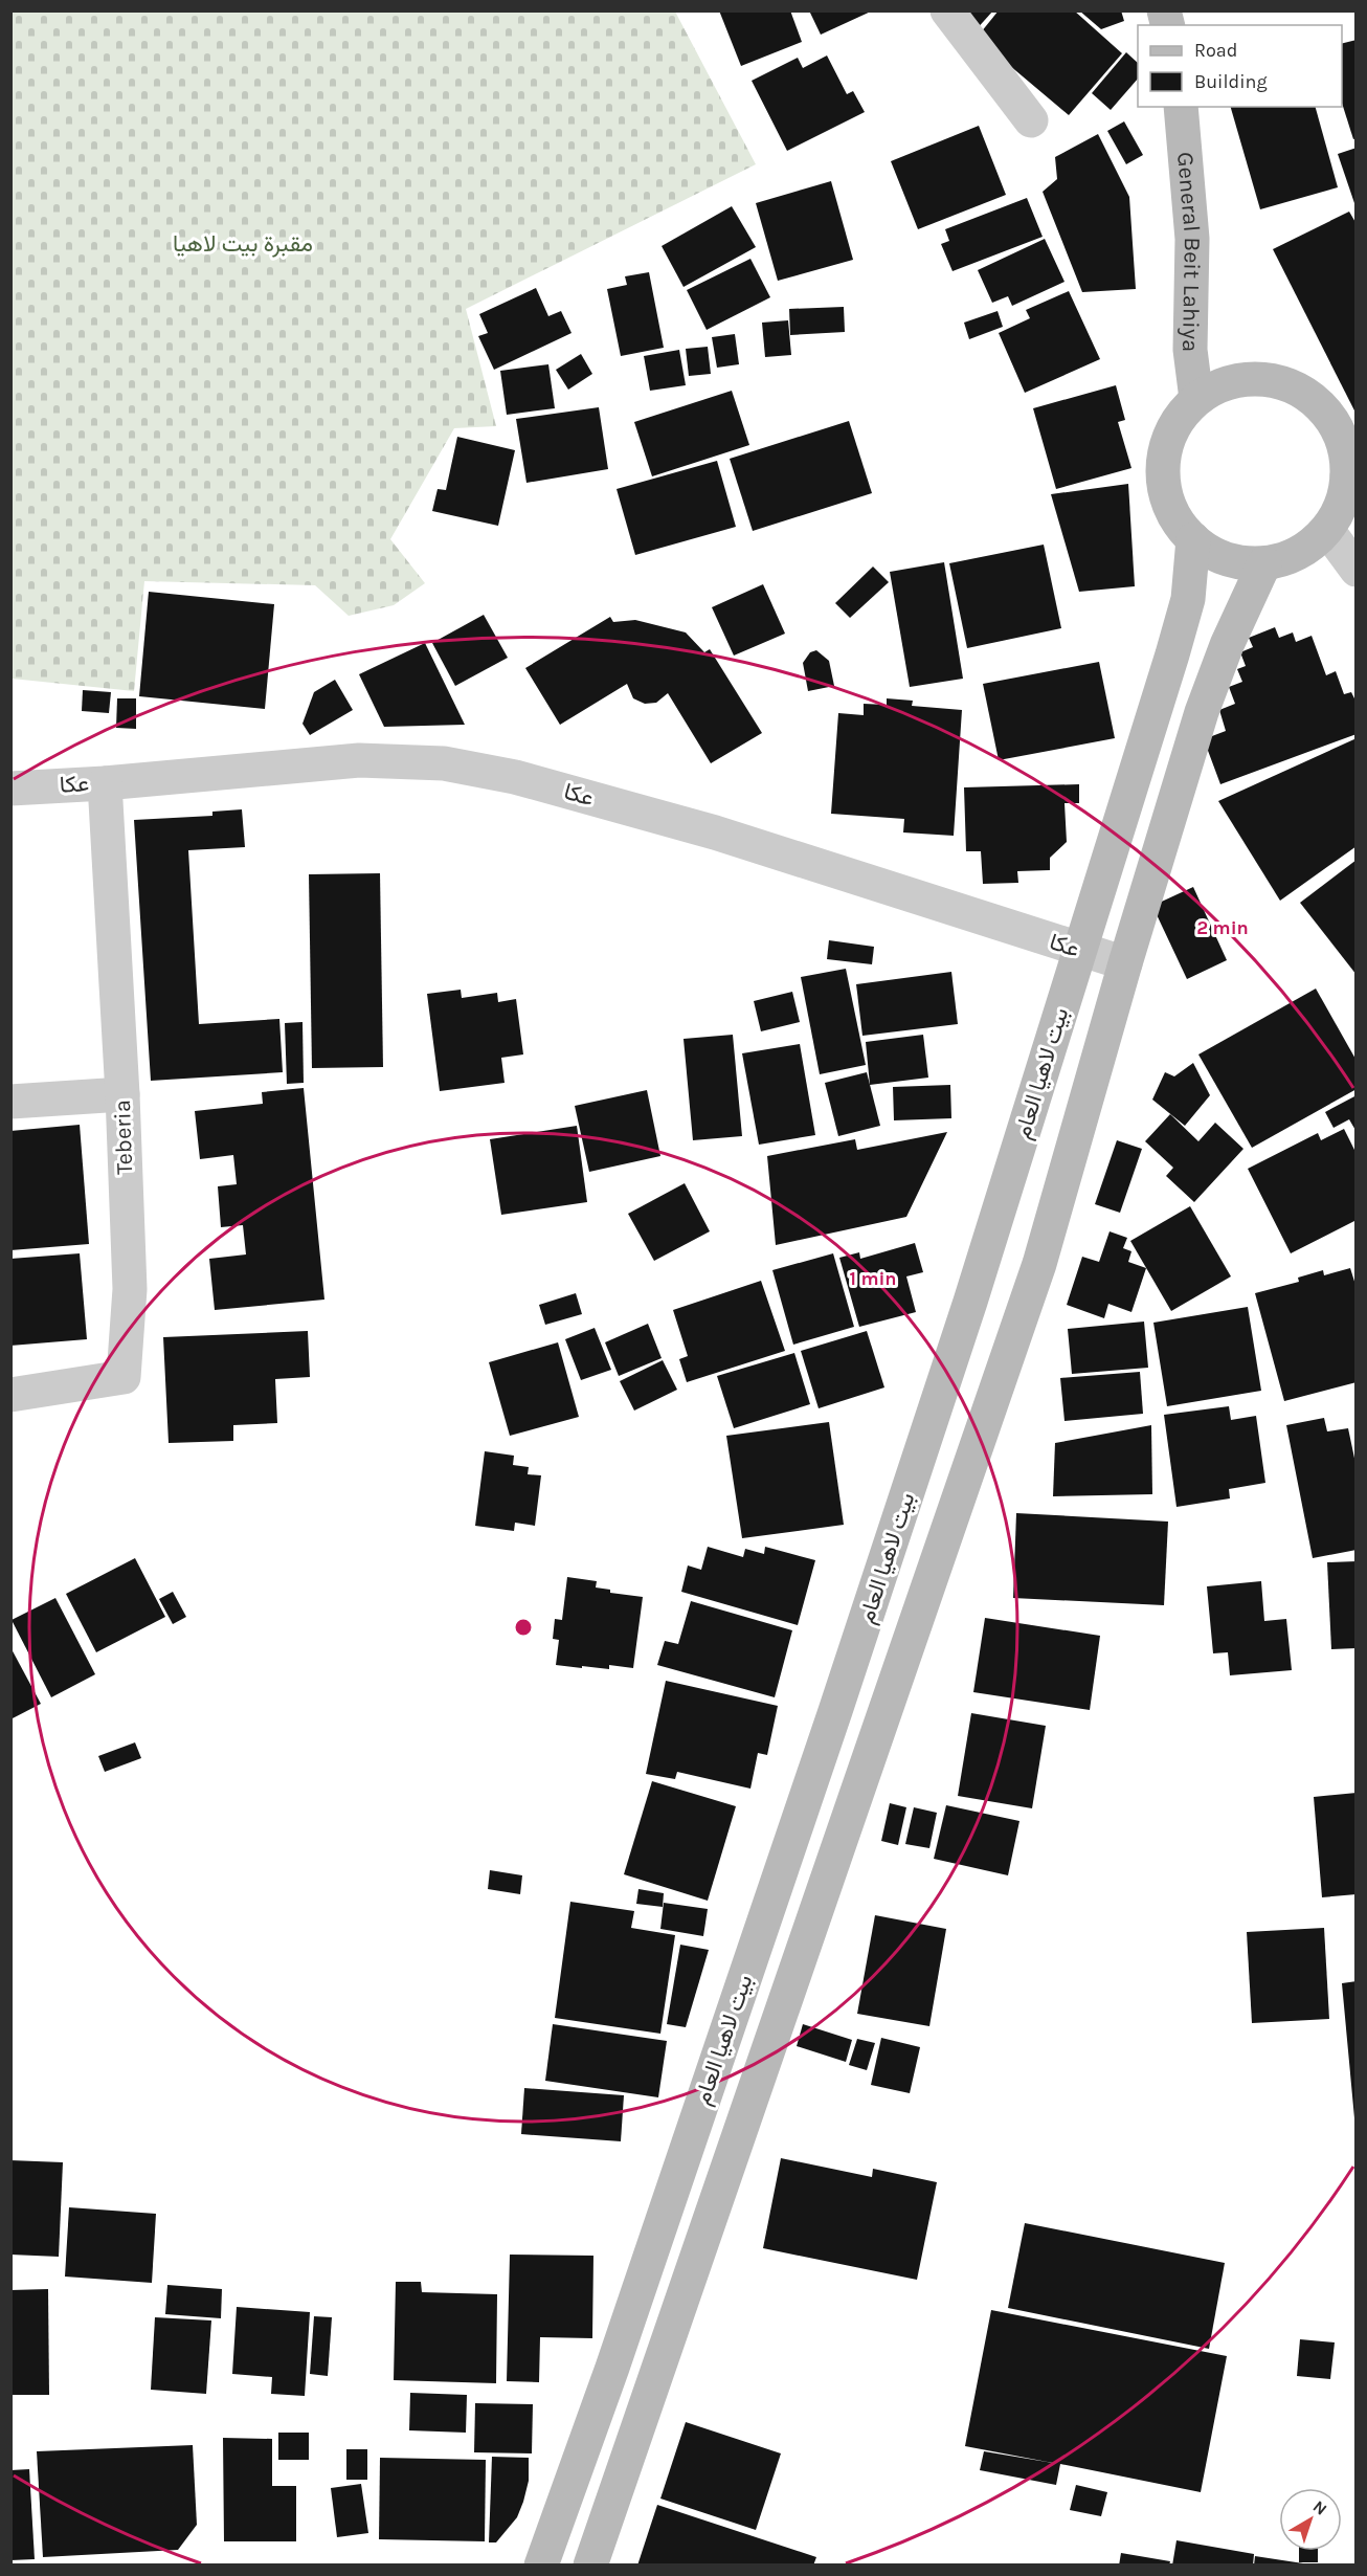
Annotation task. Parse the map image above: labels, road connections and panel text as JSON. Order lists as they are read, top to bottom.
{
  "streets": {
    "main road": ["General Beit Lahiya", "بيت لاهيا العام"],
    "street": ["عكا", "Teberia"]
  },
  "crossings": [
    ["General Beit Lahiya", "بيت لاهيا العام"],
    ["عكا", "بيت لاهيا العام"],
    ["عكا", "Teberia"]
  ],
  "parks": ["مقبرة بيت لاهيا"],
  "legend": ["Road", "Building"],
  "north": "top right",
  "rings": ["2 min", "1 min"]
}
